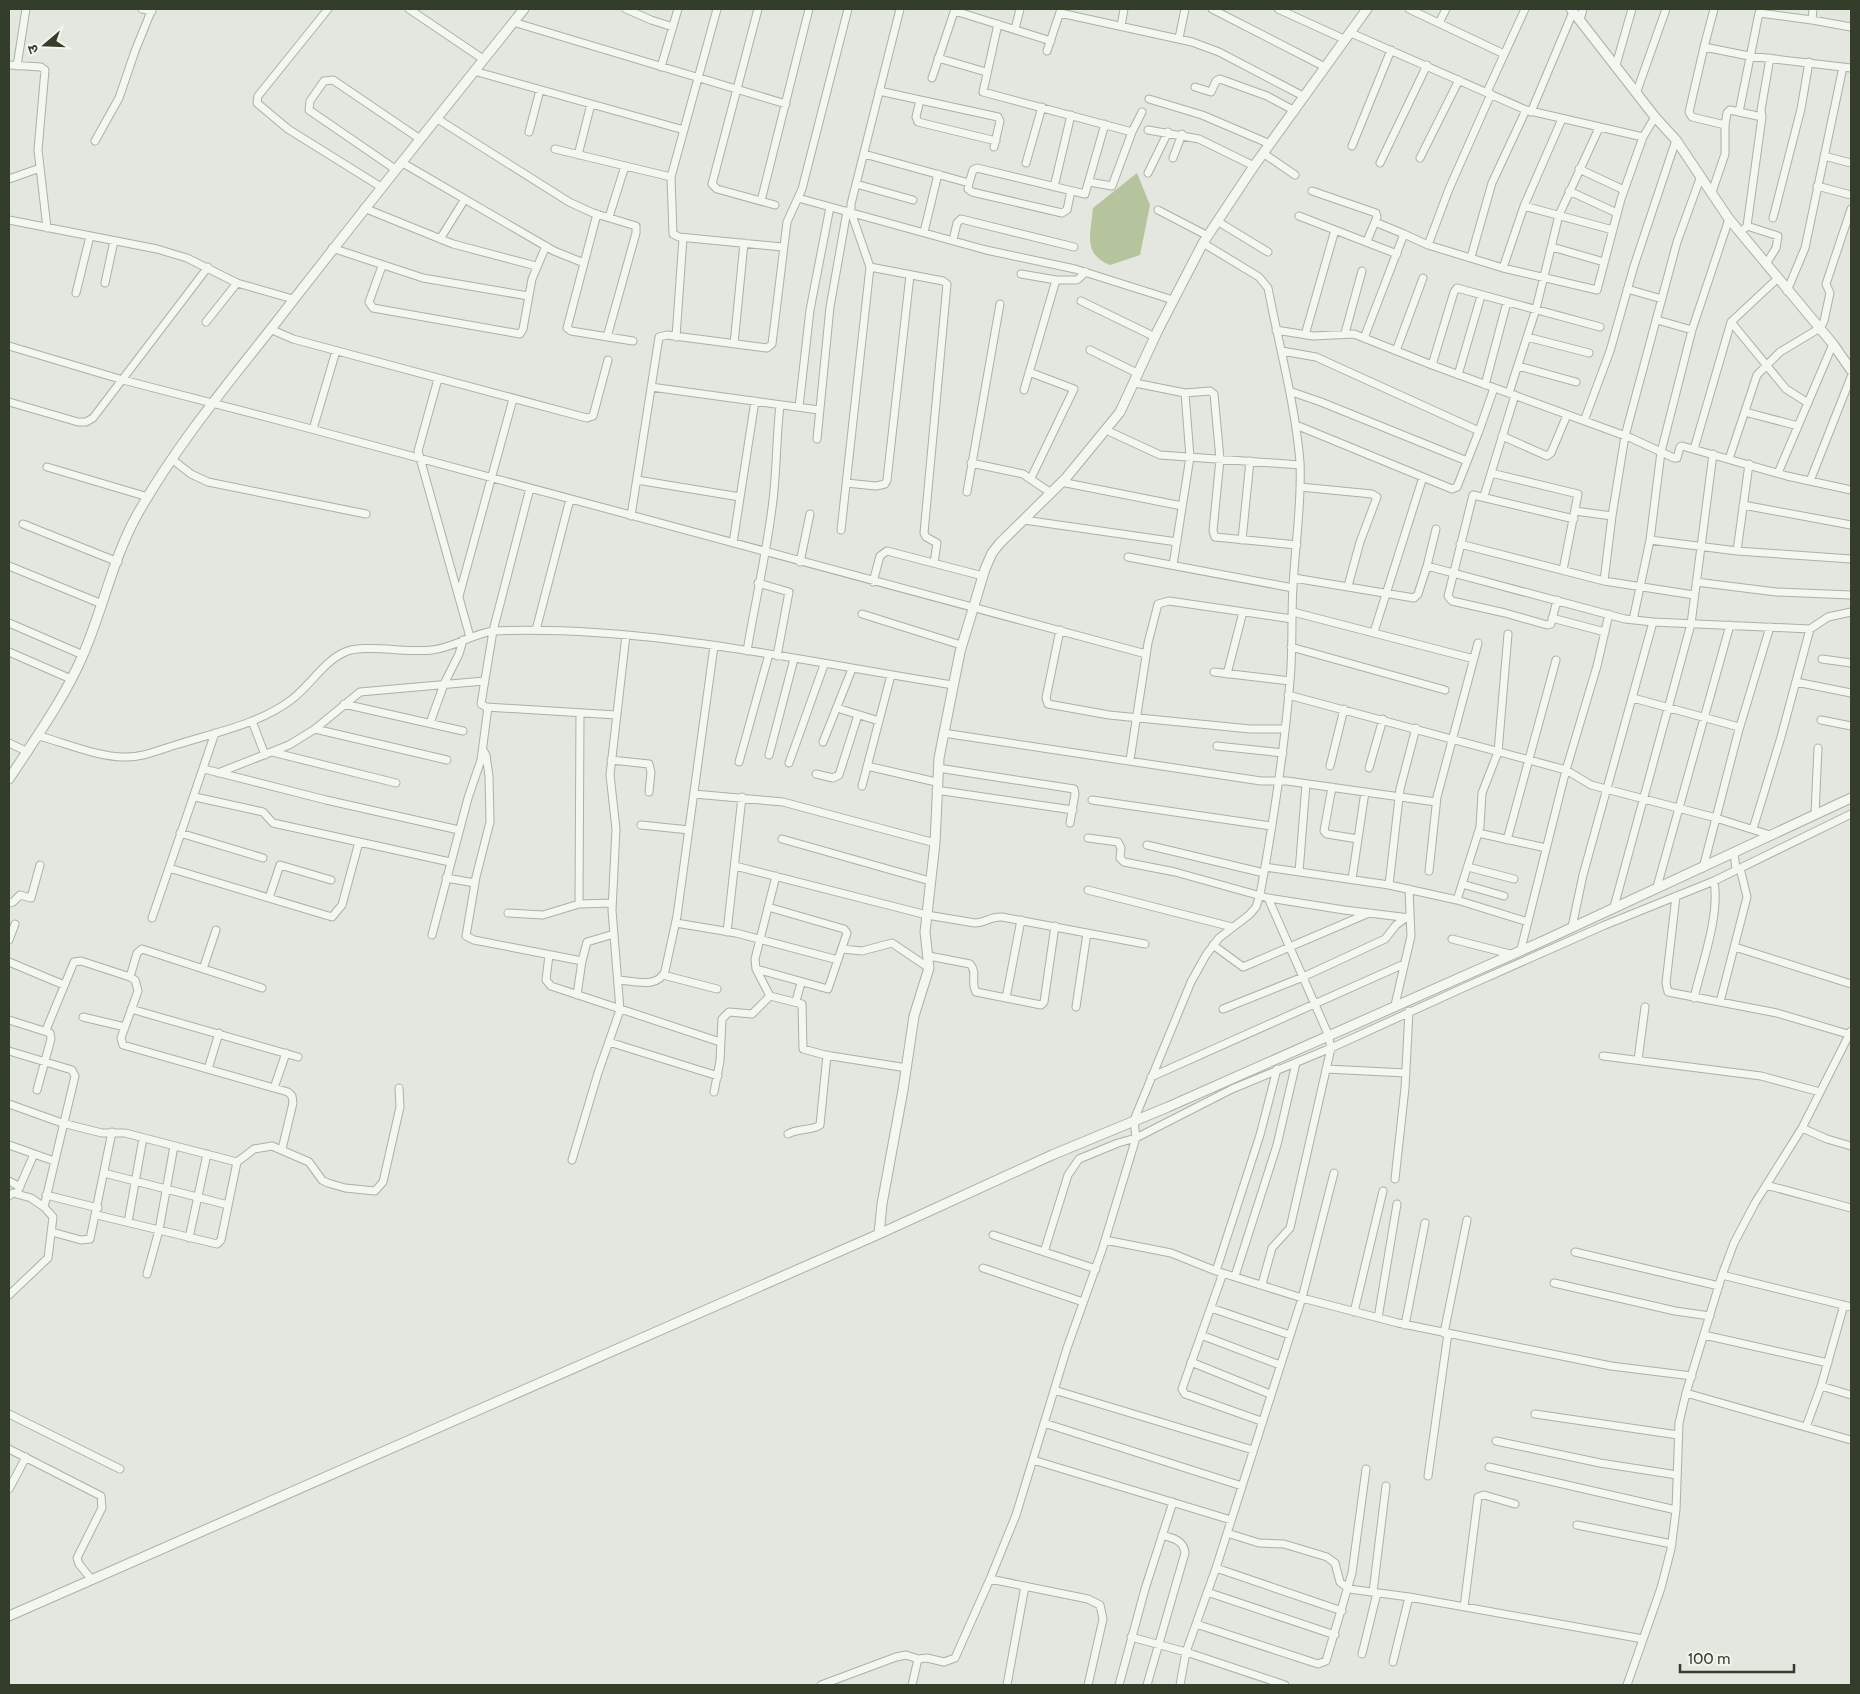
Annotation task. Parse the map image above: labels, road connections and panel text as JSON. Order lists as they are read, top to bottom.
{
  "scale_bar": "100 m",
  "north": "left"
}
